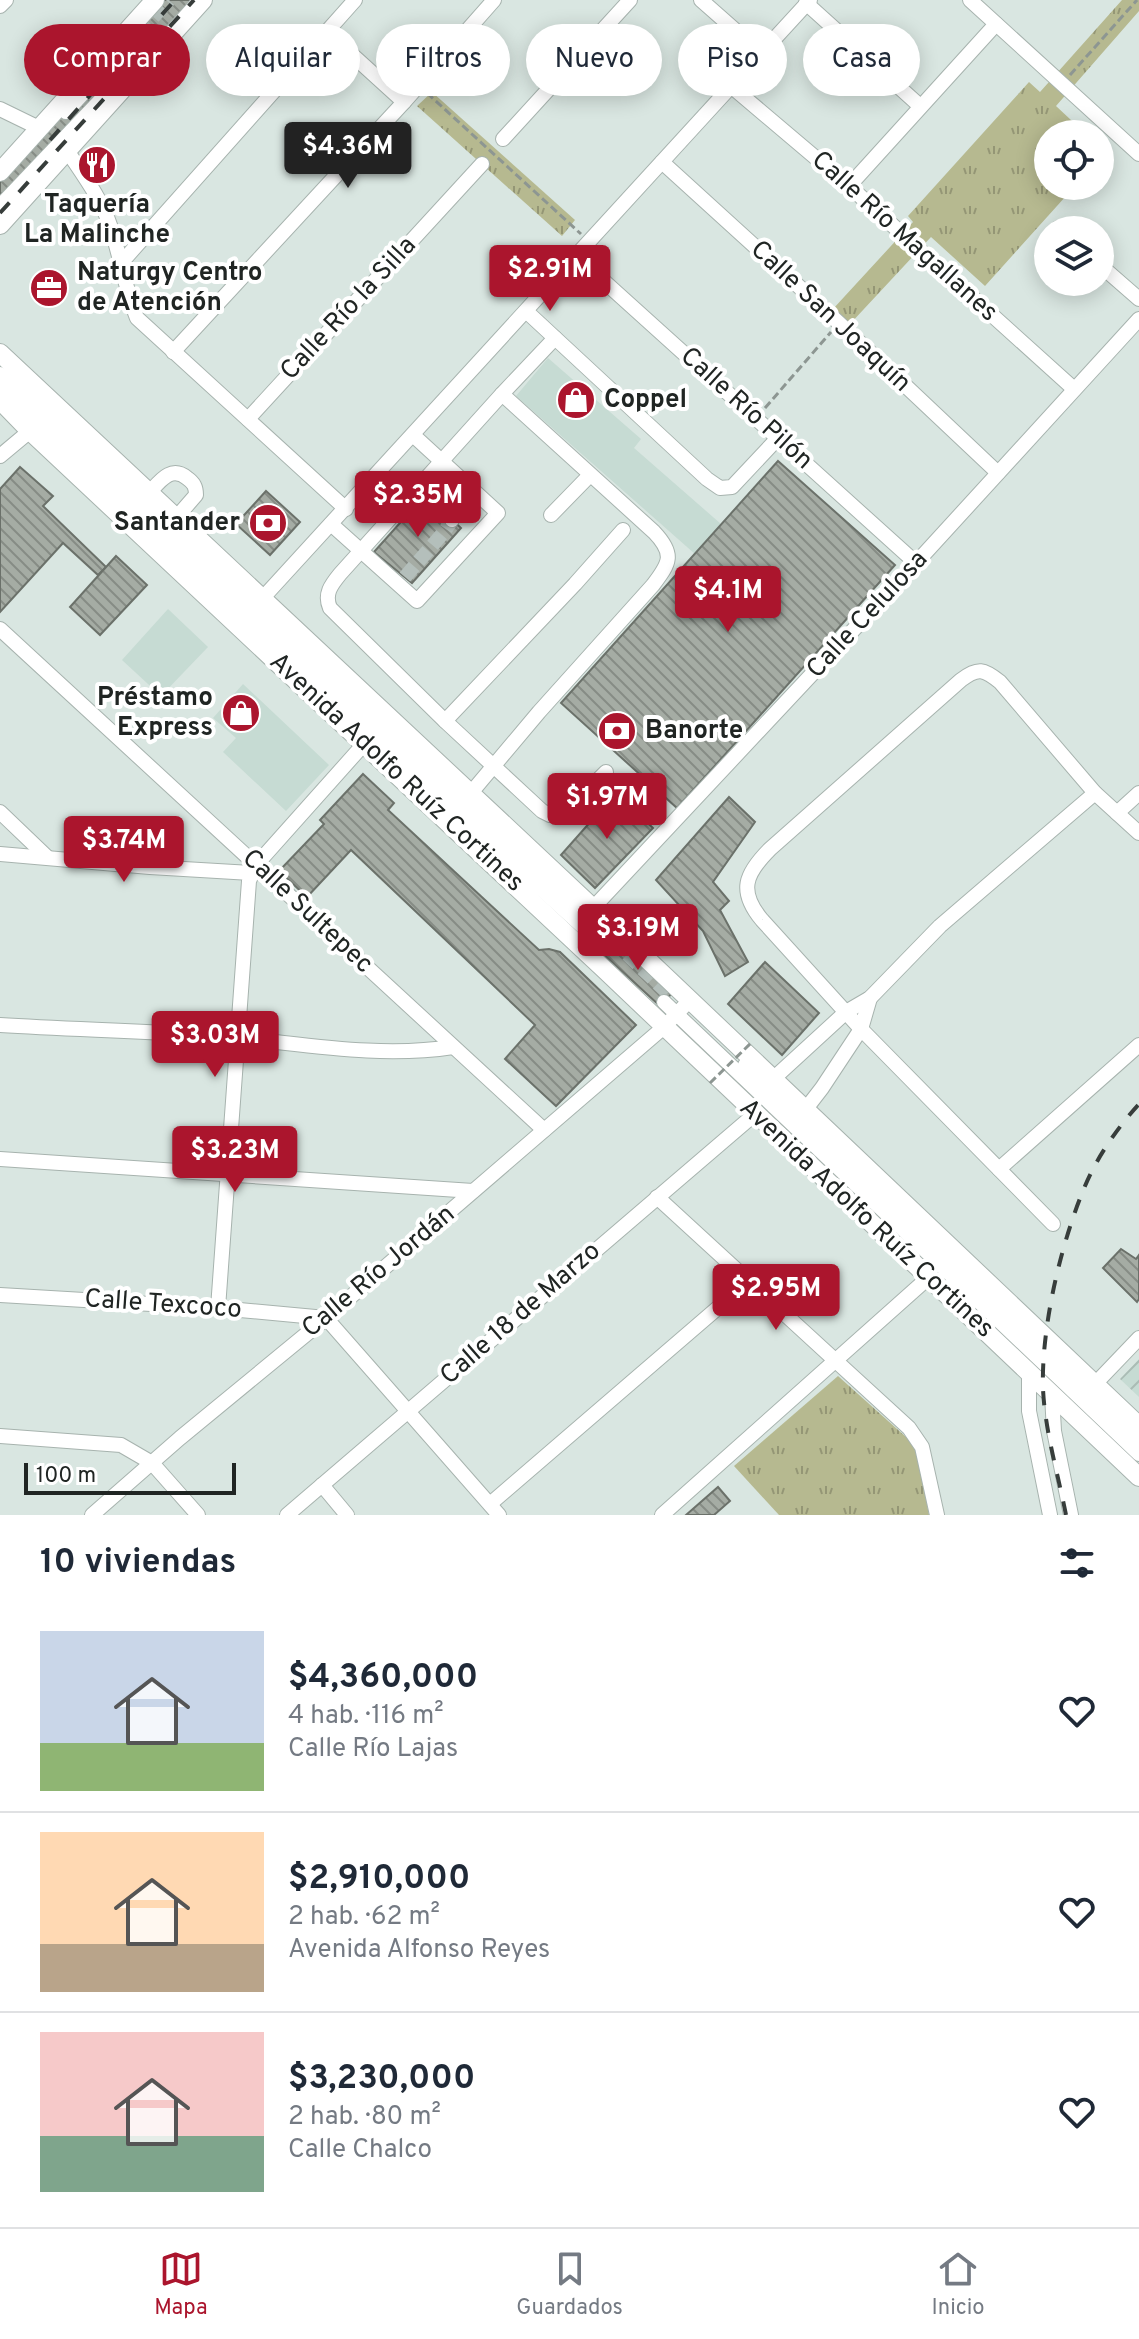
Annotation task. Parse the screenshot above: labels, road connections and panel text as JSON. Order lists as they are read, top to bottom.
{
  "streets": {
    "main road": ["Avenida Adolfo Ruíz Cortines"],
    "street": [
      "Calle Río Magallanes",
      "Calle Río la Silla",
      "Calle San Joaquín",
      "Calle Río Pilón",
      "Calle Celulosa",
      "Calle Sultepec",
      "Calle Río Jordán",
      "Calle Texcoco",
      "Calle 18 de Marzo"
    ]
  },
  "crossings": [
    ["Calle Río Magallanes", "Calle Celulosa"],
    ["Calle San Joaquín", "Calle Celulosa"],
    ["Calle Río Pilón", "Calle Celulosa"],
    ["Calle Celulosa", "Avenida Adolfo Ruíz Cortines"],
    ["Avenida Adolfo Ruíz Cortines", "Calle Río Jordán"],
    ["Avenida Adolfo Ruíz Cortines", "Calle 18 de Marzo"],
    ["Calle Sultepec", "Calle Río Jordán"],
    ["Calle Río Jordán", "Calle Texcoco"]
  ],
  "places": {
    "restaurant": ["Taquería La Malinche"],
    "office": ["Naturgy Centro de Atención"],
    "shop": ["Coppel", "Préstamo Express"],
    "bank": ["Santander", "Banorte"]
  },
  "scale_bar": "100 m",
  "page": {
    "chip": [
      "Comprar",
      "Alquilar",
      "Filtros",
      "Nuevo",
      "Piso",
      "Casa"
    ],
    "price": [
      "$4.36M",
      "$2.91M",
      "$2.35M",
      "$4.1M",
      "$1.97M",
      "$3.74M",
      "$3.19M",
      "$3.03M",
      "$3.23M",
      "$2.95M"
    ],
    "scale": "100 m",
    "heading": "10 viviendas",
    "list": [
      {
        "name": "$4,360,000",
        "note": "4 hab. · 116 m² · Calle Río Lajas"
      },
      {
        "name": "$2,910,000",
        "note": "2 hab. · 62 m² · Avenida Alfonso Reyes"
      },
      {
        "name": "$3,230,000",
        "note": "2 hab. · 80 m² · Calle Chalco"
      }
    ],
    "tabs": ["Mapa", "Guardados", "Inicio"]
  }
}
